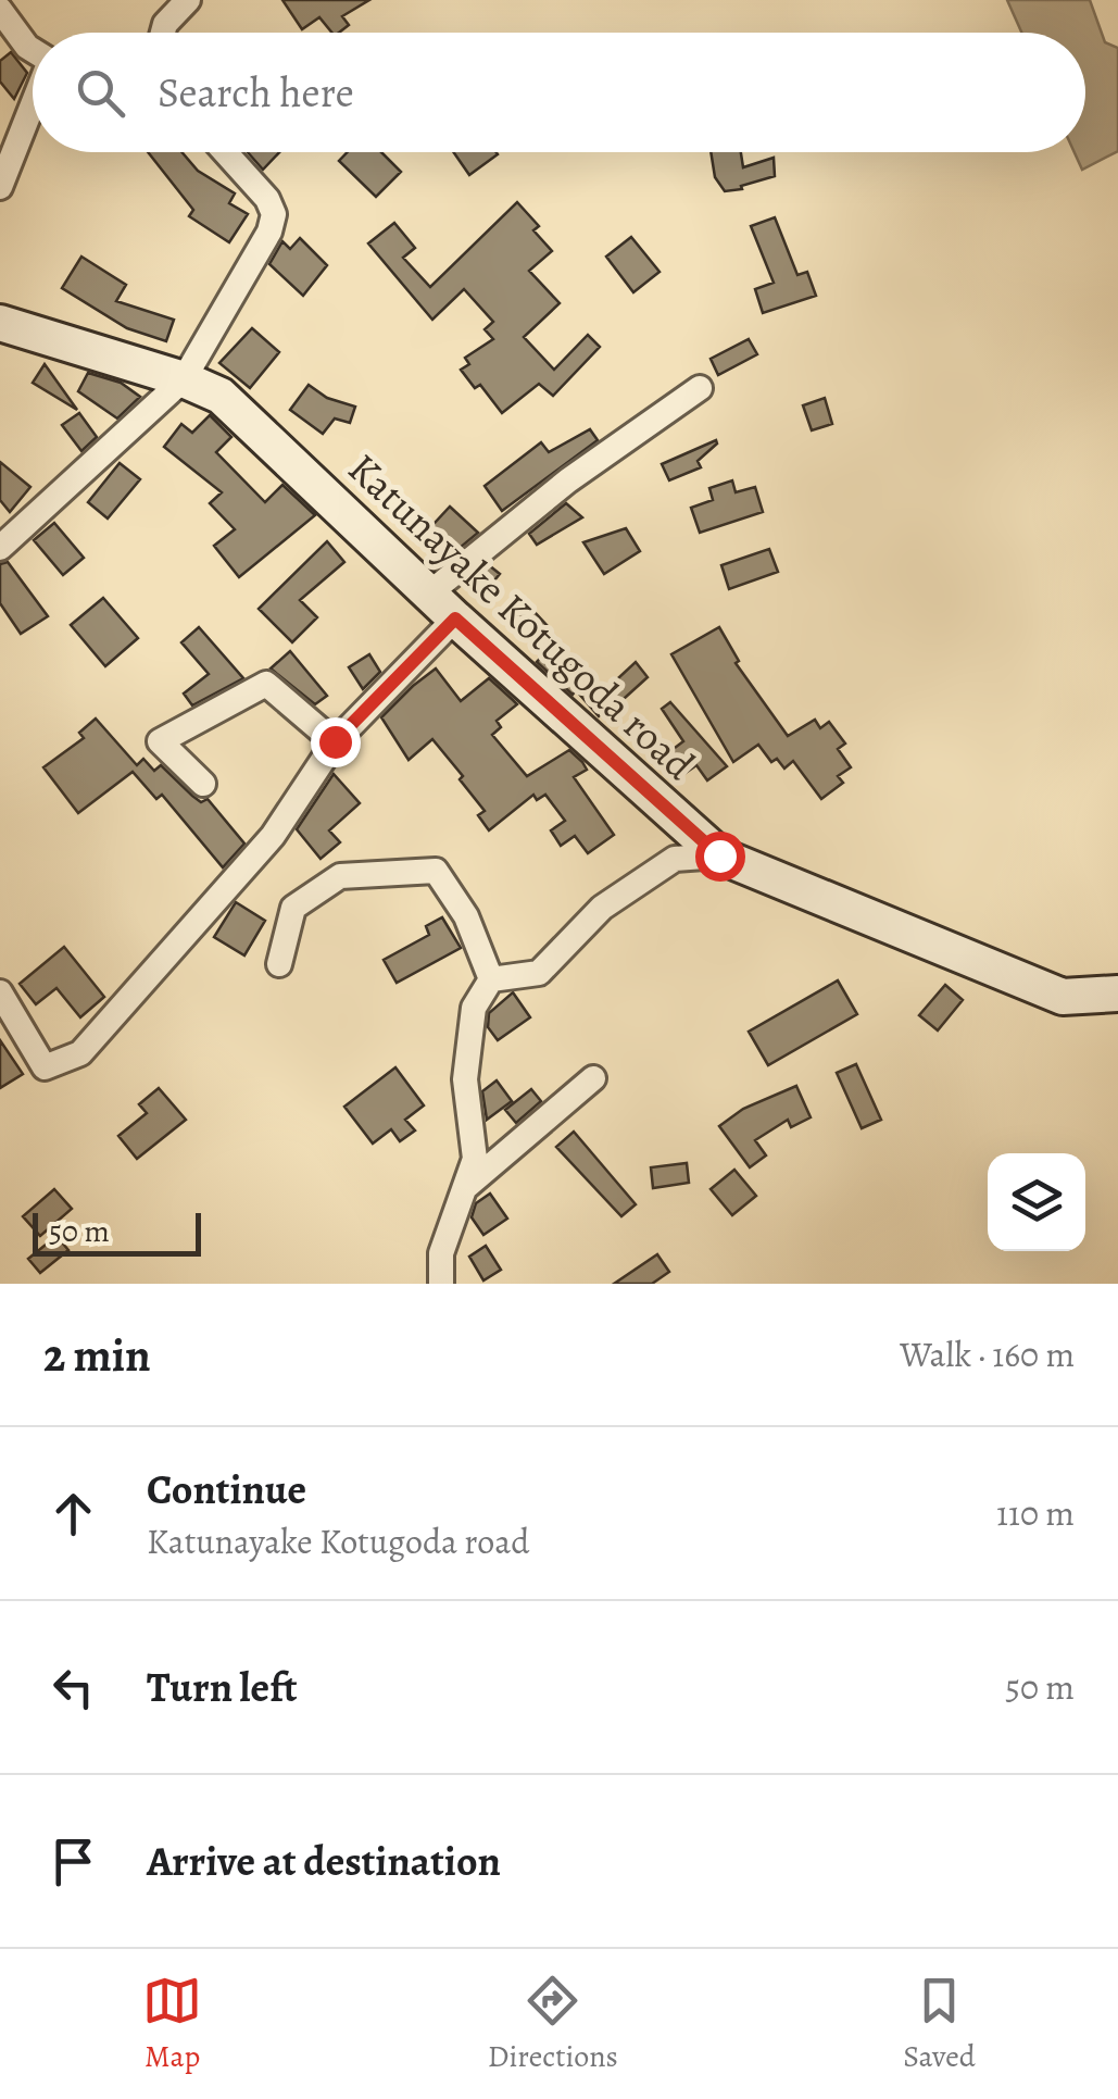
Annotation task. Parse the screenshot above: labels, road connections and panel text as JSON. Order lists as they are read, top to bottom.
{
  "streets": {
    "main road": ["Katunayake Kotugoda road"]
  },
  "scale_bar": "50 m",
  "page": {
    "search": "Search here",
    "scale": "50 m",
    "heading": ["2 min", "Walk · 160 m"],
    "list": [
      ["Continue", "Katunayake Kotugoda road", "110 m"],
      ["Turn left", "50 m"],
      "Arrive at destination"
    ],
    "nav": ["Map", "Directions", "Saved"]
  }
}
